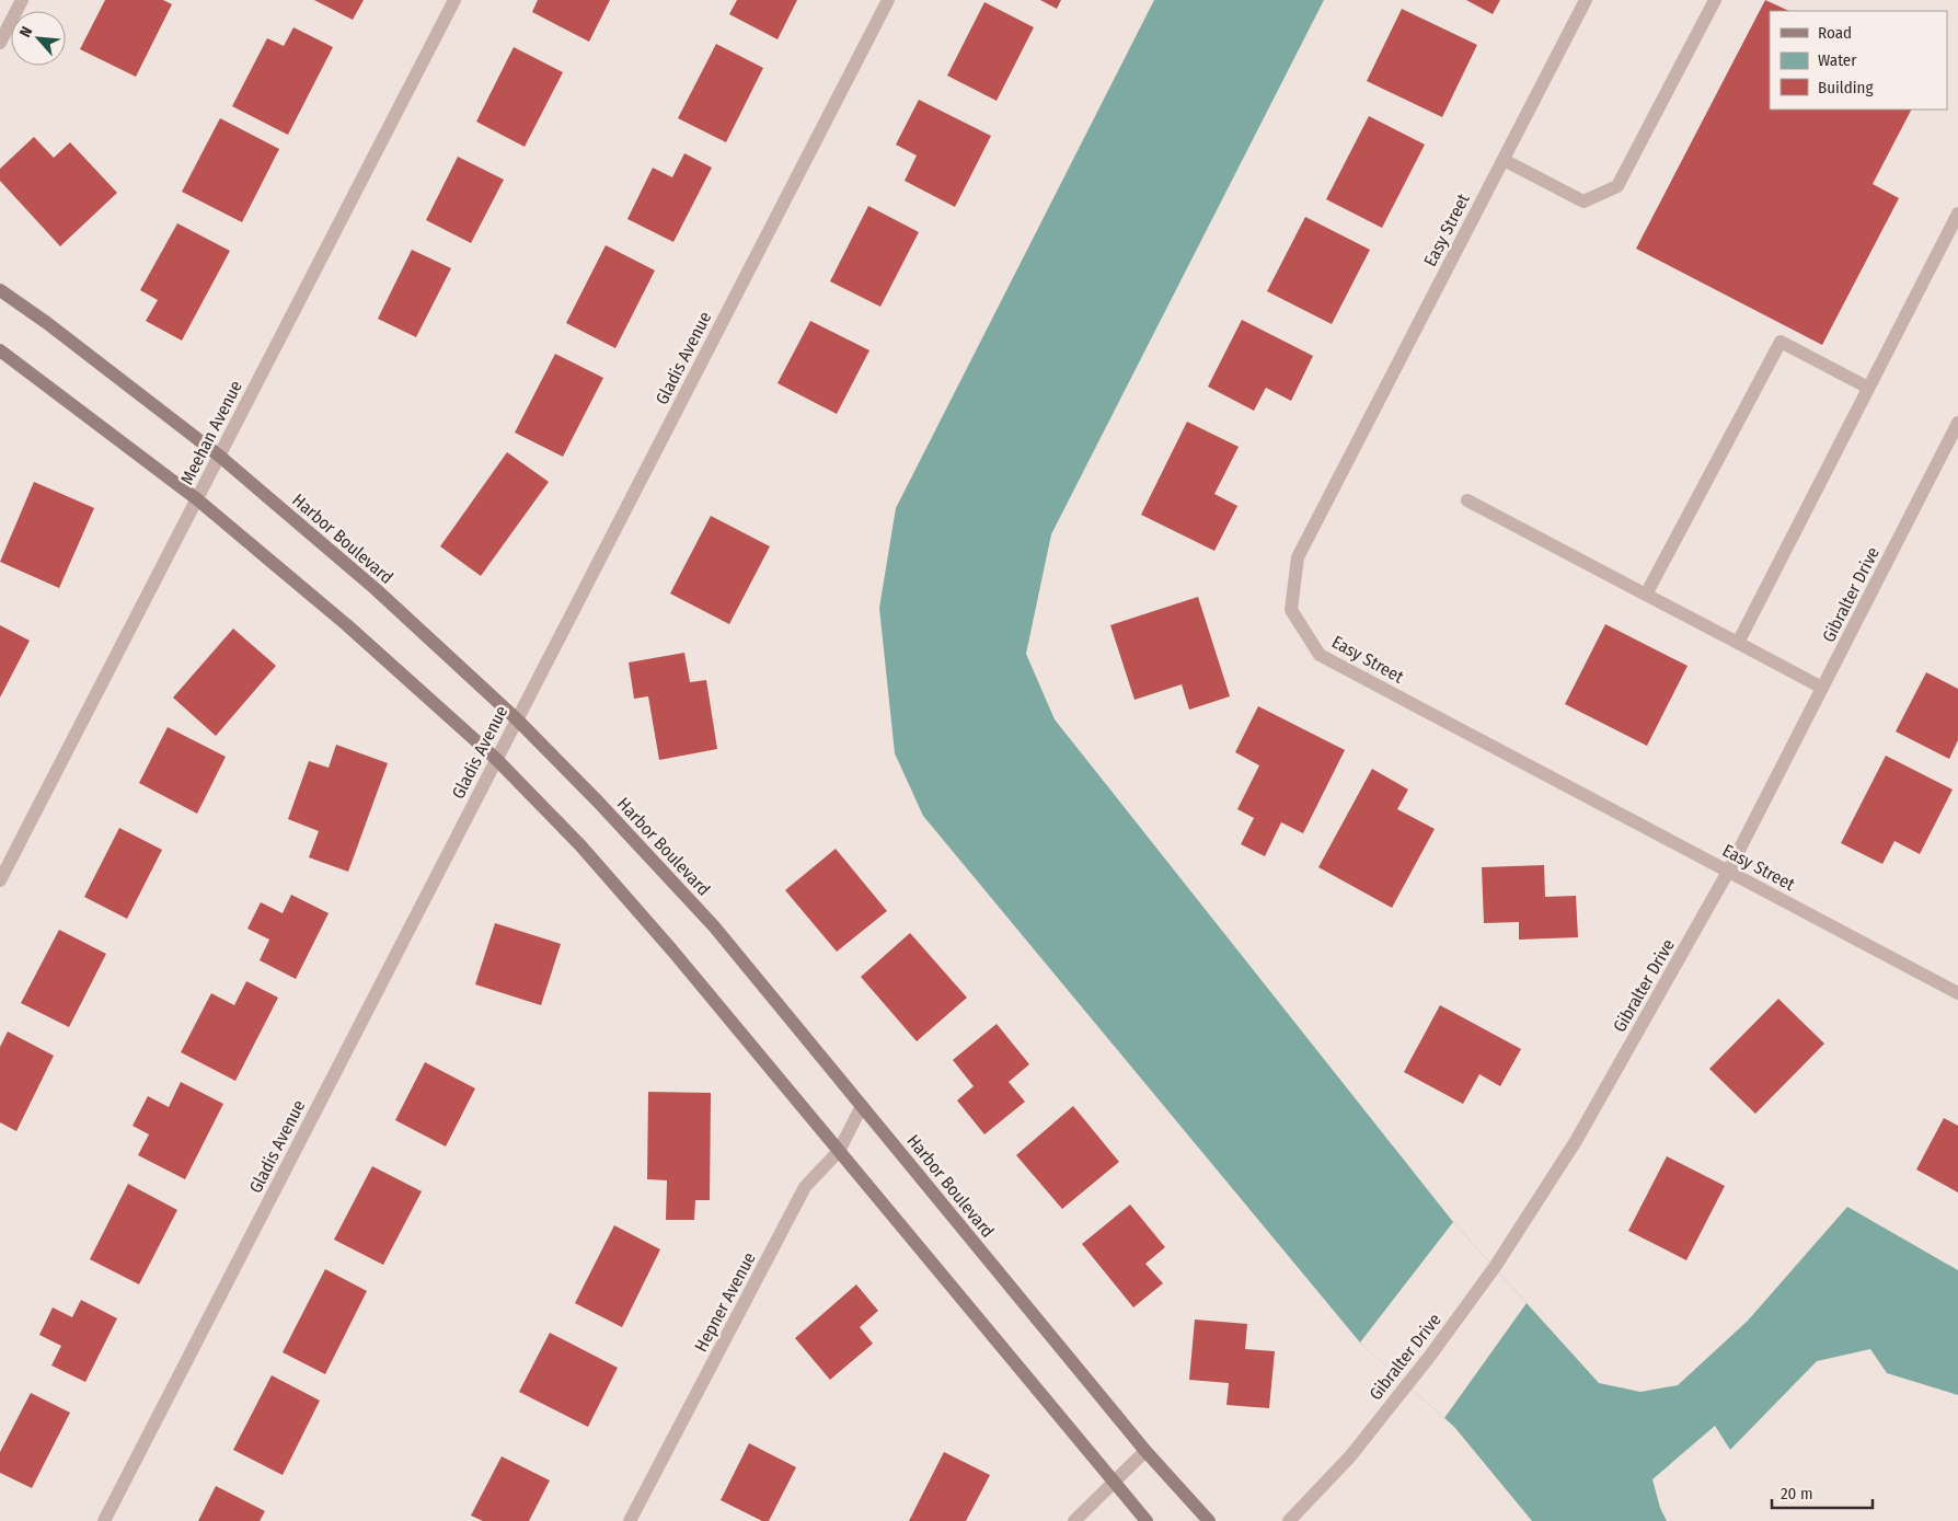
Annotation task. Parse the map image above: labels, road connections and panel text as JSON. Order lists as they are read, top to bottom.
{
  "streets": {
    "street": [
      "Easy Street",
      "Gladis Avenue",
      "Meehan Avenue",
      "Harbor Boulevard",
      "Gibralter Drive",
      "Hepner Avenue"
    ]
  },
  "crossings": [
    ["Easy Street", "Gibralter Drive"],
    ["Gladis Avenue", "Harbor Boulevard"],
    ["Meehan Avenue", "Harbor Boulevard"],
    ["Harbor Boulevard", "Hepner Avenue"]
  ],
  "legend": ["Road", "Water", "Building"],
  "scale_bar": "20 m",
  "north": "top left"
}
